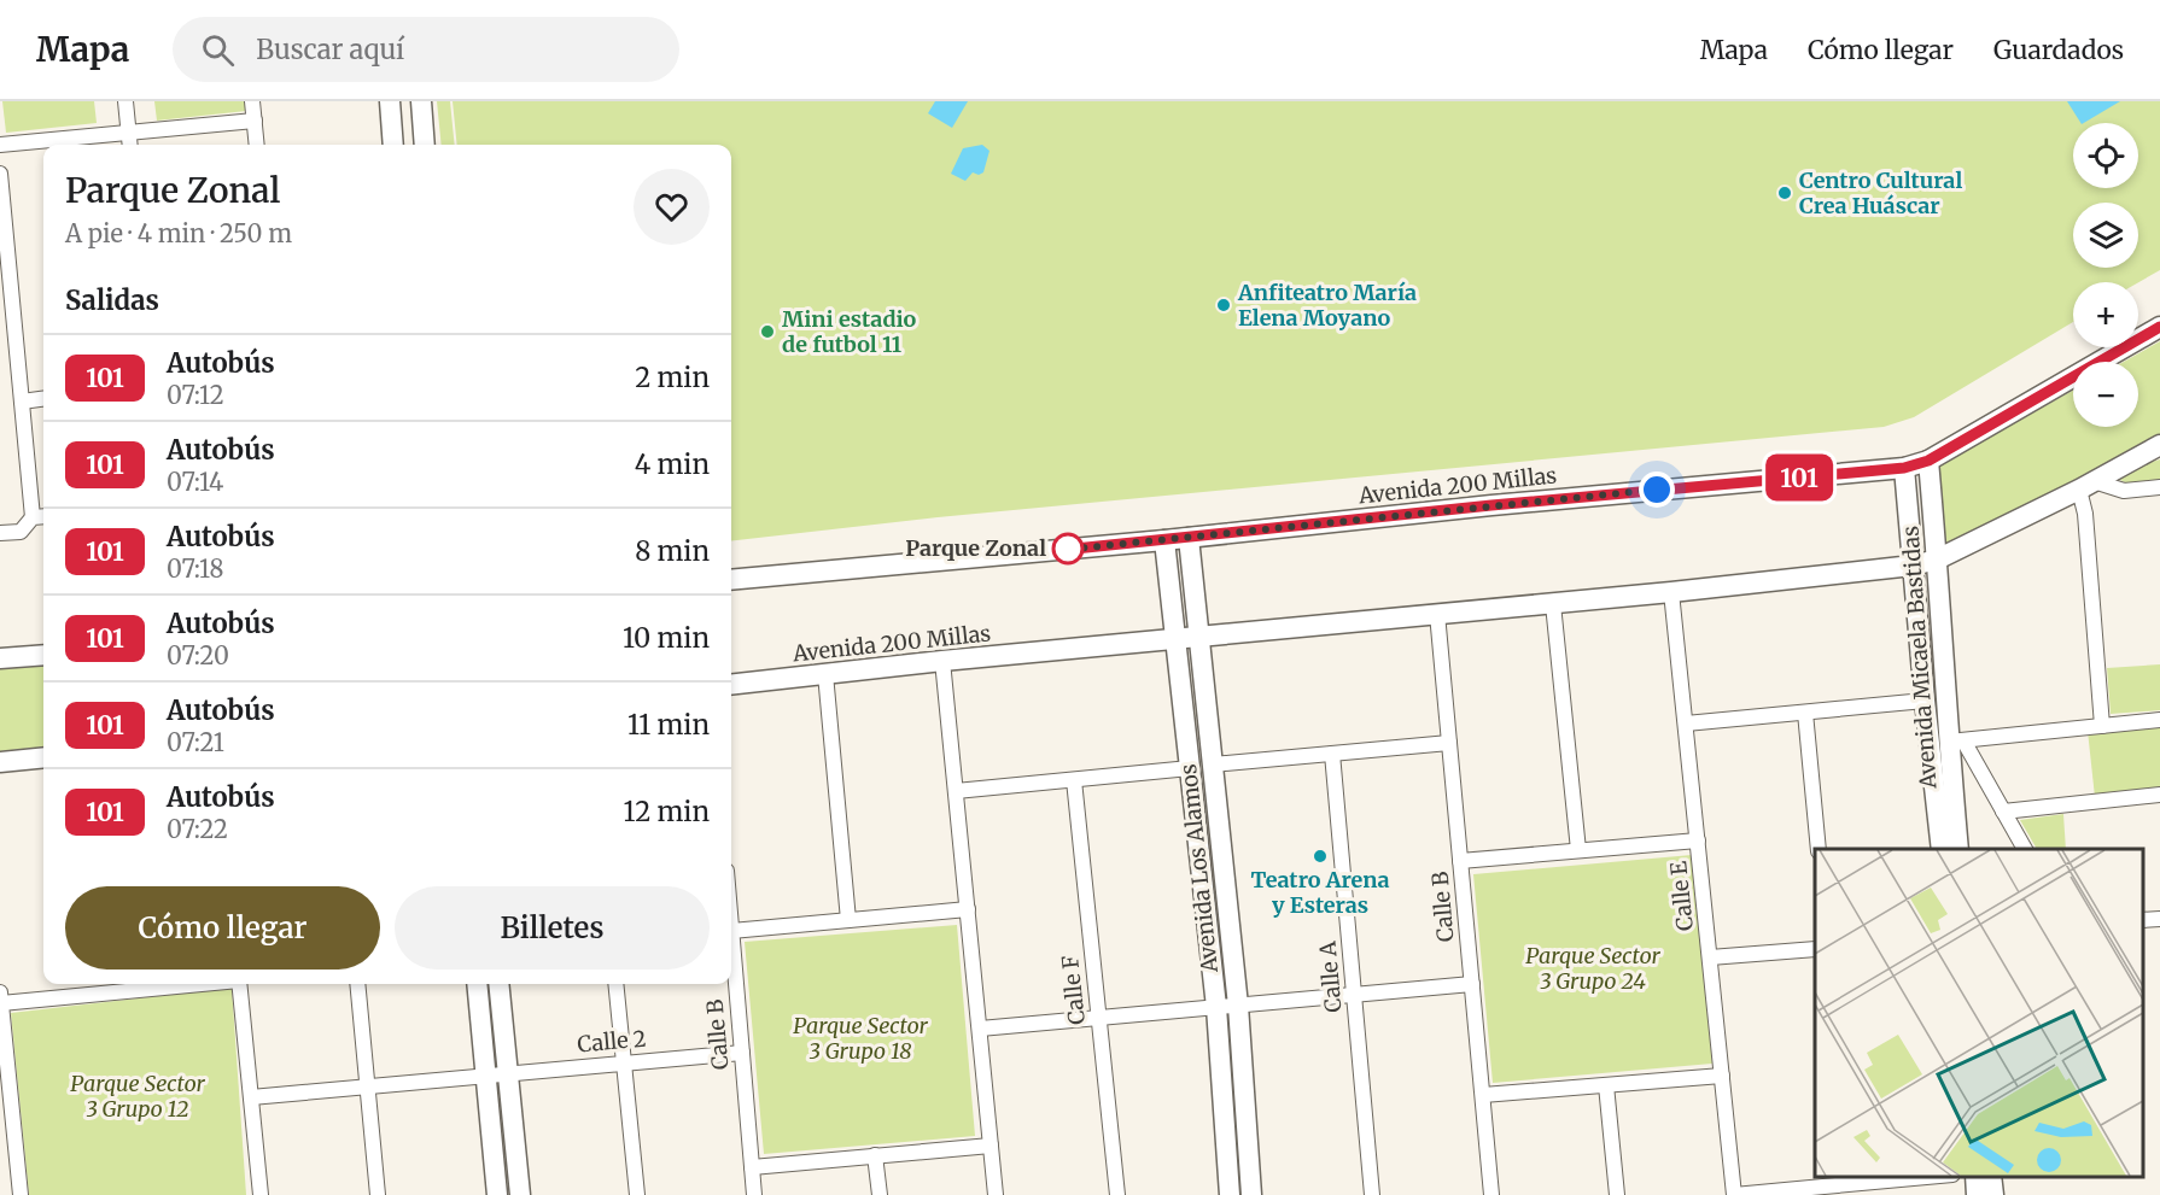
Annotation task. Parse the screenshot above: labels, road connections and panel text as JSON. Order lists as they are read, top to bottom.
{
  "streets": {
    "main road": ["Avenida 200 Millas", "Avenida Micaela Bastidas", "Avenida Los Alamos"],
    "street": [
      "Calle E",
      "Calle B",
      "Calle A",
      "Calle F",
      "Calle 2"
    ]
  },
  "crossings": [
    ["Avenida 200 Millas", "Avenida Micaela Bastidas"],
    ["Avenida 200 Millas", "Avenida Los Alamos"],
    ["Avenida 200 Millas", "Calle E"],
    ["Avenida 200 Millas", "Calle B"],
    ["Calle B", "Calle 2"]
  ],
  "parks": ["Parque Sector 3 Grupo 24", "Parque Sector 3 Grupo 18", "Parque Sector 3 Grupo 12"],
  "places": [
    "Centro Cultural Crea Huáscar",
    "Anfiteatro María Elena Moyano",
    "Mini estadio de futbol 11",
    "Parque Zonal",
    "Teatro Arena y Esteras"
  ],
  "lines": ["bus line 101"],
  "page": {
    "header": "Mapa",
    "search": "Buscar aquí",
    "nav": ["Mapa", "Cómo llegar", "Guardados"],
    "on_map": "101",
    "map_buttons": ["+", "−"],
    "heading": [
      ["Parque Zonal", "A pie · 4 min · 250 m"],
      "Salidas"
    ],
    "list": [
      {
        "mark": "101",
        "name": "Autobús",
        "note": "07:12",
        "value": "2 min"
      },
      {
        "mark": "101",
        "name": "Autobús",
        "note": "07:14",
        "value": "4 min"
      },
      {
        "mark": "101",
        "name": "Autobús",
        "note": "07:18",
        "value": "8 min"
      },
      {
        "mark": "101",
        "name": "Autobús",
        "note": "07:20",
        "value": "10 min"
      },
      {
        "mark": "101",
        "name": "Autobús",
        "note": "07:21",
        "value": "11 min"
      },
      {
        "mark": "101",
        "name": "Autobús",
        "note": "07:22",
        "value": "12 min"
      }
    ],
    "buttons": ["Cómo llegar", "Billetes"]
  }
}
